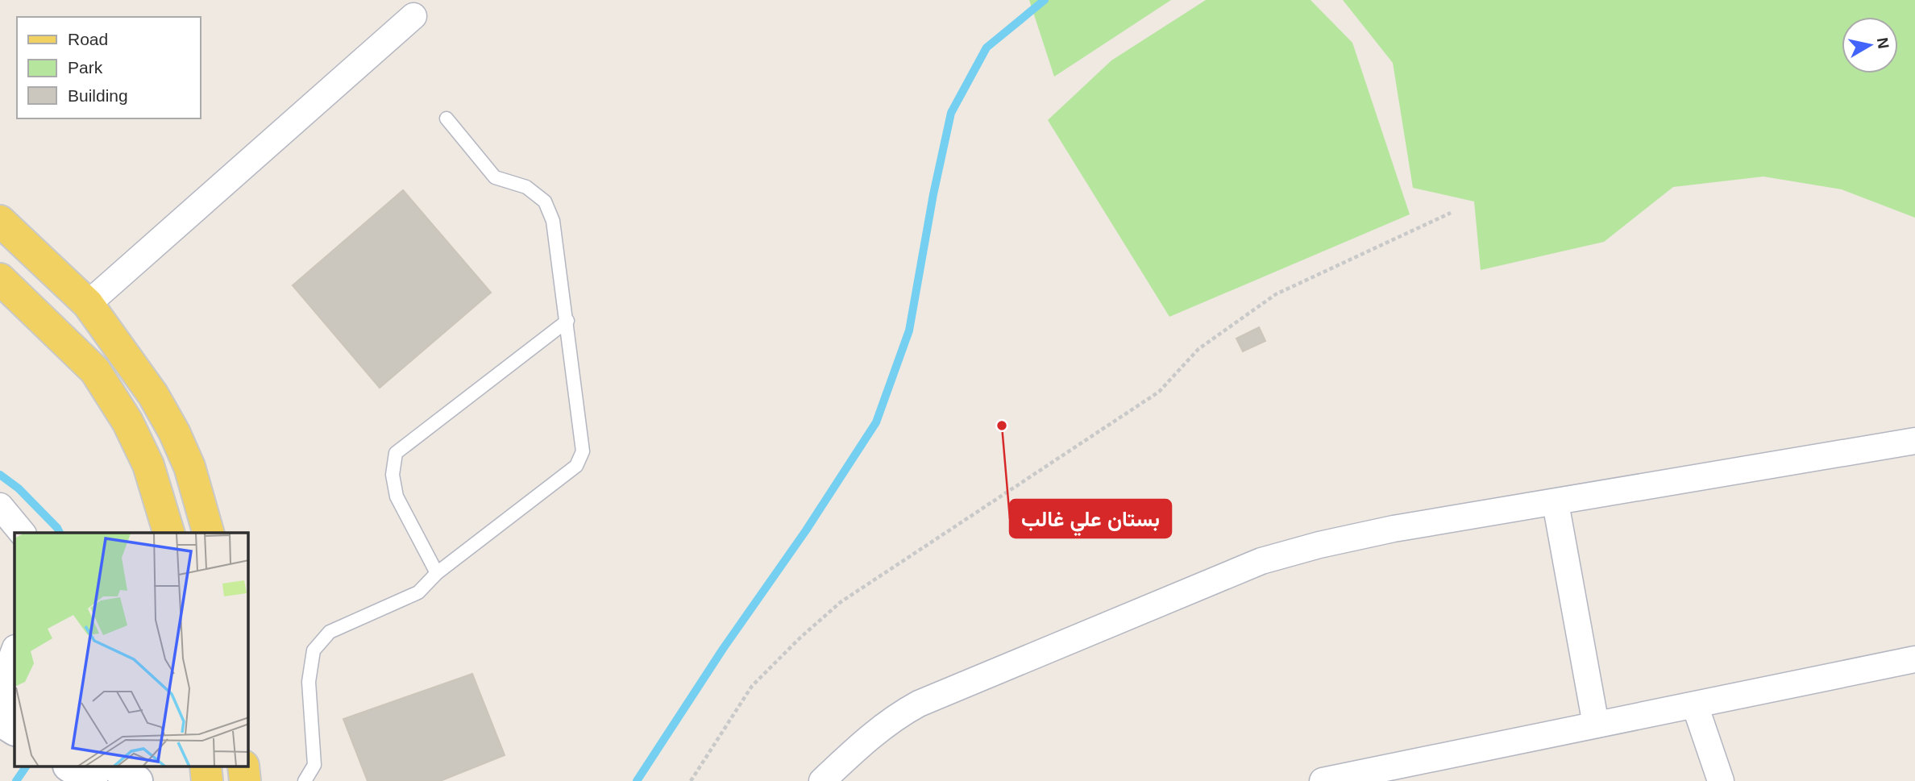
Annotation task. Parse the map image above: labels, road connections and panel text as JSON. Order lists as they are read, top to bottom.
{
  "places": ["بستان علي غالب"],
  "legend": ["Road", "Park", "Building"],
  "north": "right"
}
